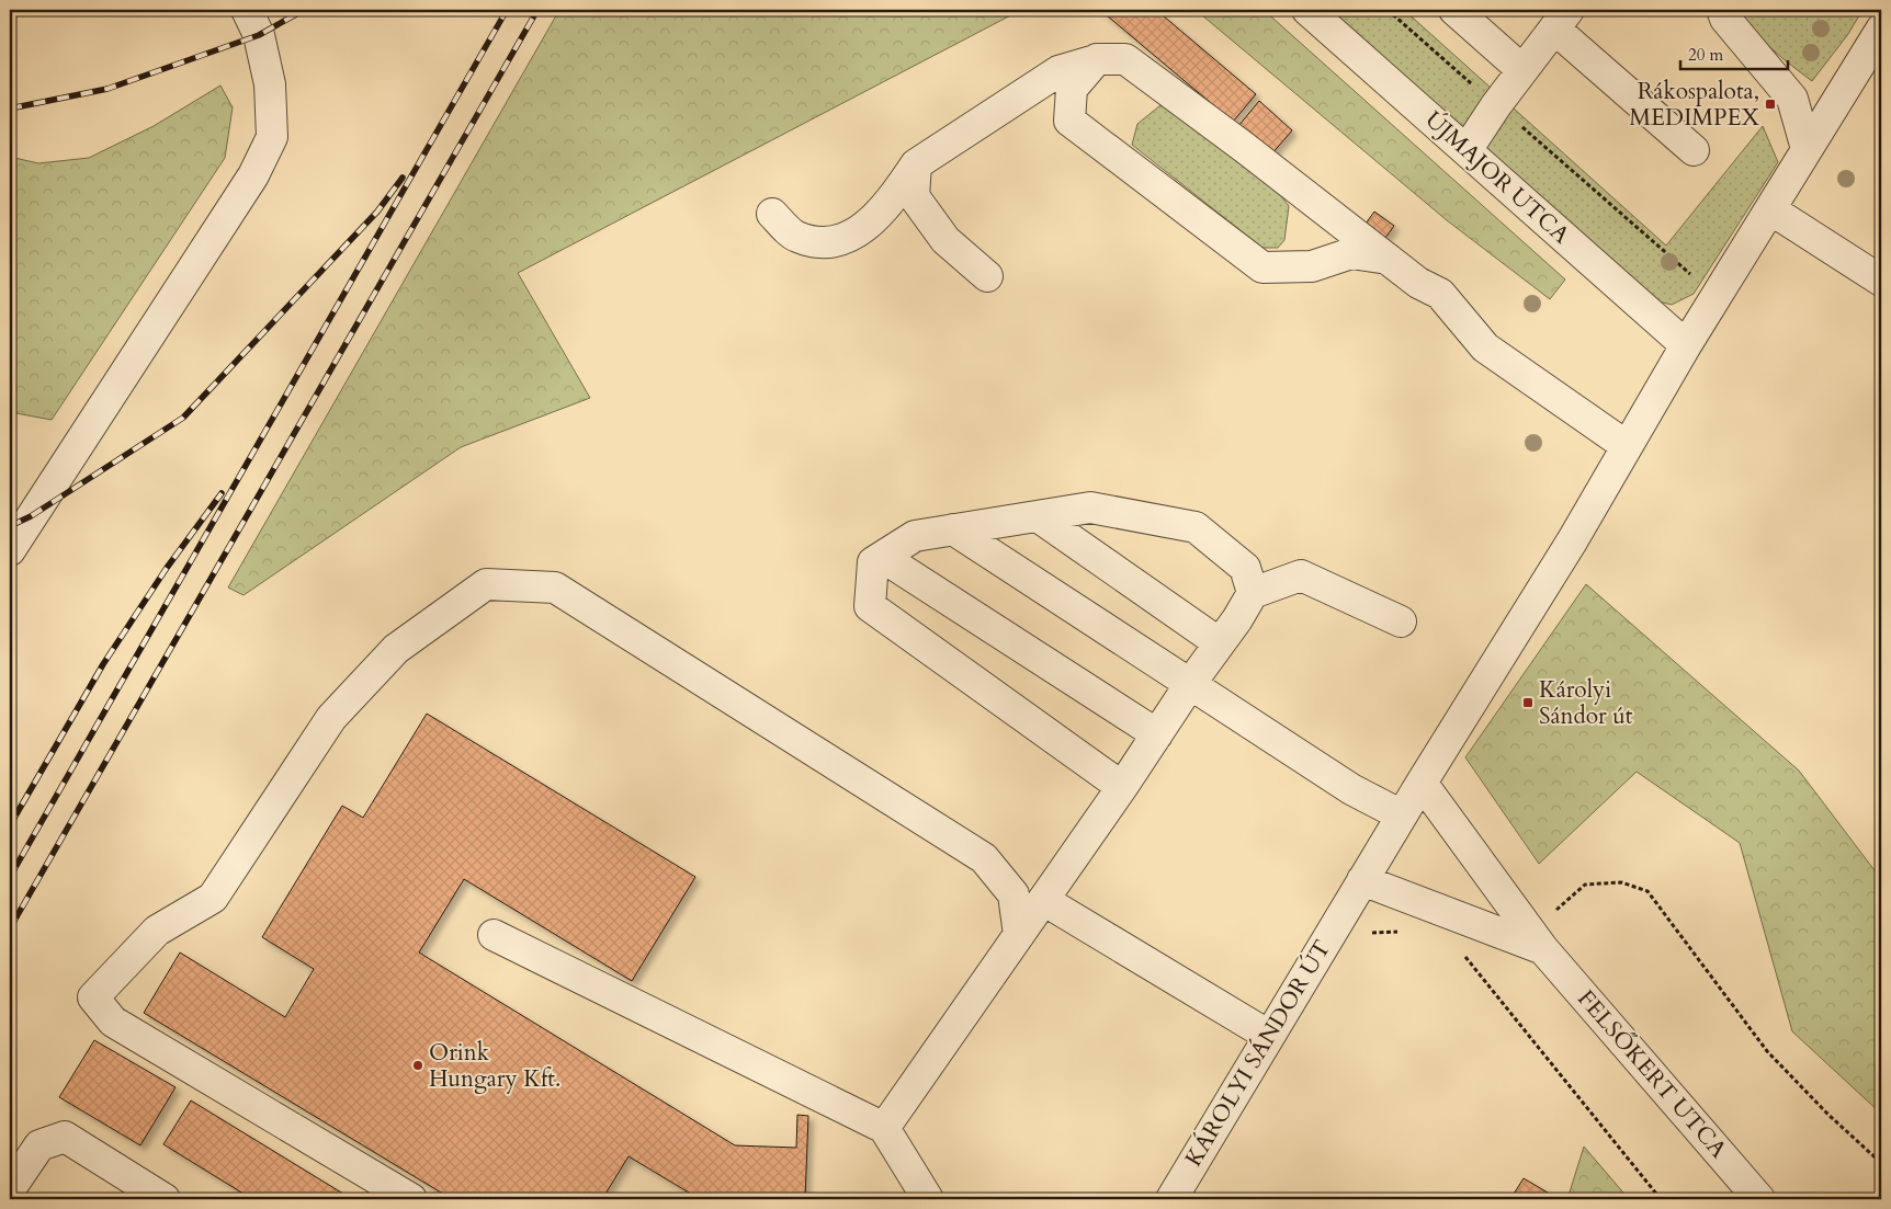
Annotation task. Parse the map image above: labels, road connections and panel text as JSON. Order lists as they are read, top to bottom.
{
  "streets": {
    "street": ["ÚJMAJOR UTCA", "KÁROLYI SÁNDOR ÚT", "FELSŐKERT UTCA"]
  },
  "crossings": [
    ["ÚJMAJOR UTCA", "KÁROLYI SÁNDOR ÚT"],
    ["KÁROLYI SÁNDOR ÚT", "FELSŐKERT UTCA"]
  ],
  "places": {
    "transit": ["Rákospalota, MEDIMPEX", "Károlyi Sándor út"],
    "other": ["Orink Hungary Kft."]
  },
  "scale_bar": "20 m"
}
